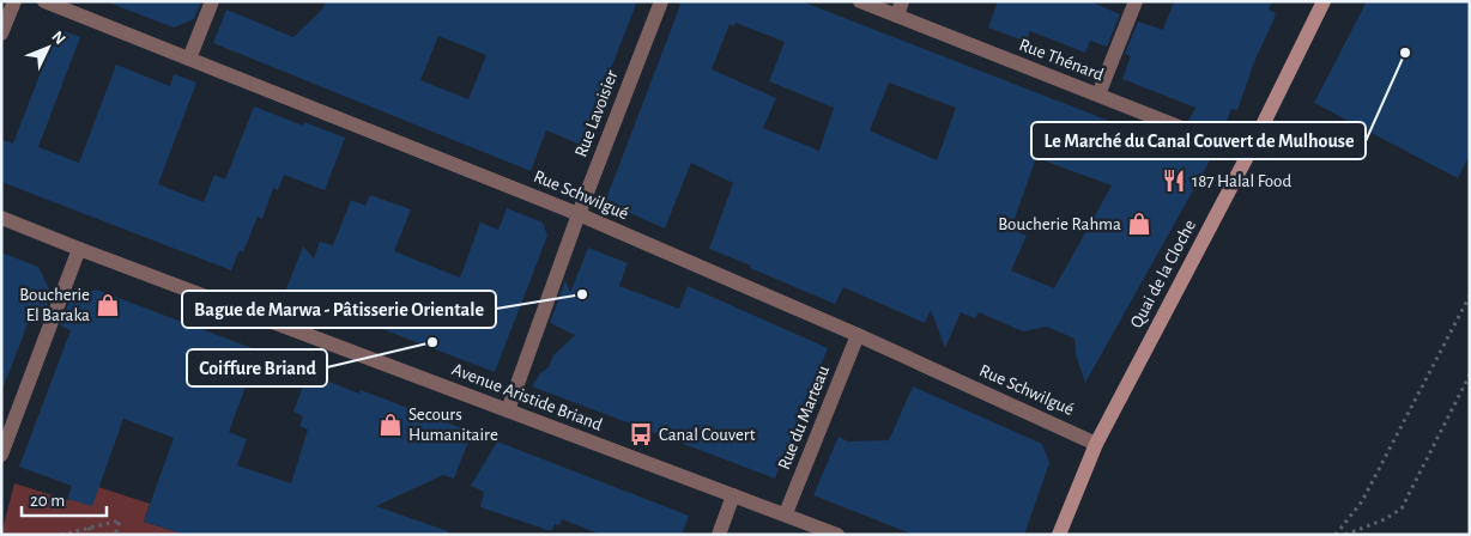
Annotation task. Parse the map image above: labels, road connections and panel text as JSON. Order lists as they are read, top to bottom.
{
  "streets": {
    "street": [
      "Rue Thénard",
      "Rue Lavoisier",
      "Rue Schwilgué",
      "Quai de la Cloche",
      "Avenue Aristide Briand",
      "Rue du Marteau"
    ]
  },
  "crossings": [
    ["Rue Thénard", "Quai de la Cloche"],
    ["Rue Lavoisier", "Rue Schwilgué"],
    ["Rue Lavoisier", "Avenue Aristide Briand"],
    ["Rue Schwilgué", "Quai de la Cloche"],
    ["Rue Schwilgué", "Rue du Marteau"],
    ["Avenue Aristide Briand", "Rue du Marteau"]
  ],
  "places": {
    "other": ["Le Marché du Canal Couvert de Mulhouse", "Bague de Marwa - Pâtisserie Orientale", "Coiffure Briand"],
    "restaurant": ["187 Halal Food"],
    "shop": ["Boucherie Rahma", "Boucherie El Baraka", "Secours Humanitaire"],
    "bus stop": ["Canal Couvert"]
  },
  "scale_bar": "20 m",
  "north": "top right"
}
